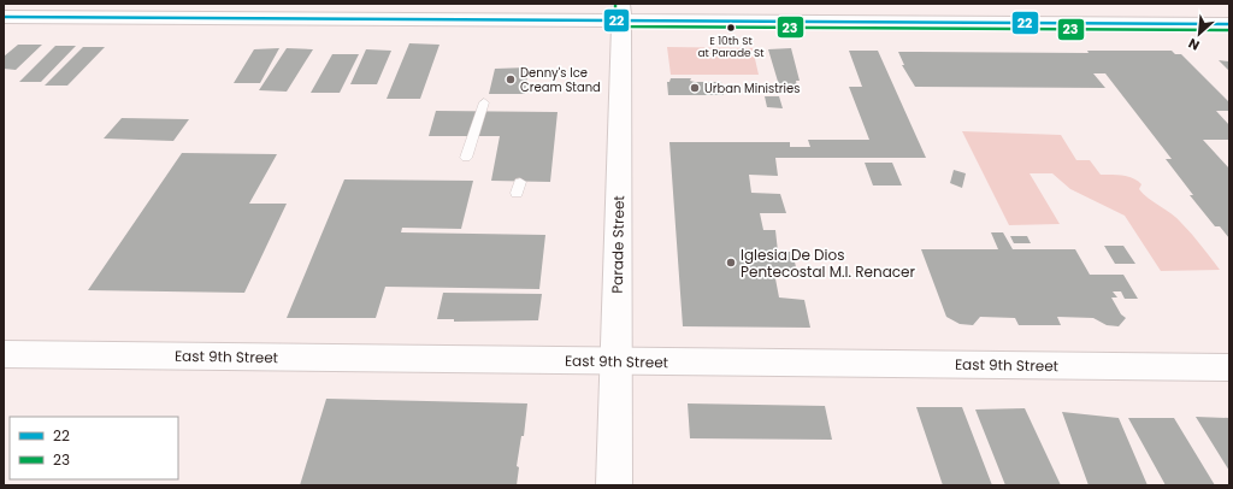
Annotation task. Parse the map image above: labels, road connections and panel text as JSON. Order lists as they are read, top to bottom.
{
  "streets": {
    "street": ["Parade Street", "East 9th Street"]
  },
  "crossings": [
    ["Parade Street", "East 9th Street"]
  ],
  "places": [
    "E 10th St at Parade St",
    "Denny's Ice Cream Stand",
    "Urban Ministries",
    "Iglesia De Dios Pentecostal M.I. Renacer"
  ],
  "lines": ["transit line 23", "transit line 22"],
  "legend": ["22", "23"],
  "north": "bottom left"
}
